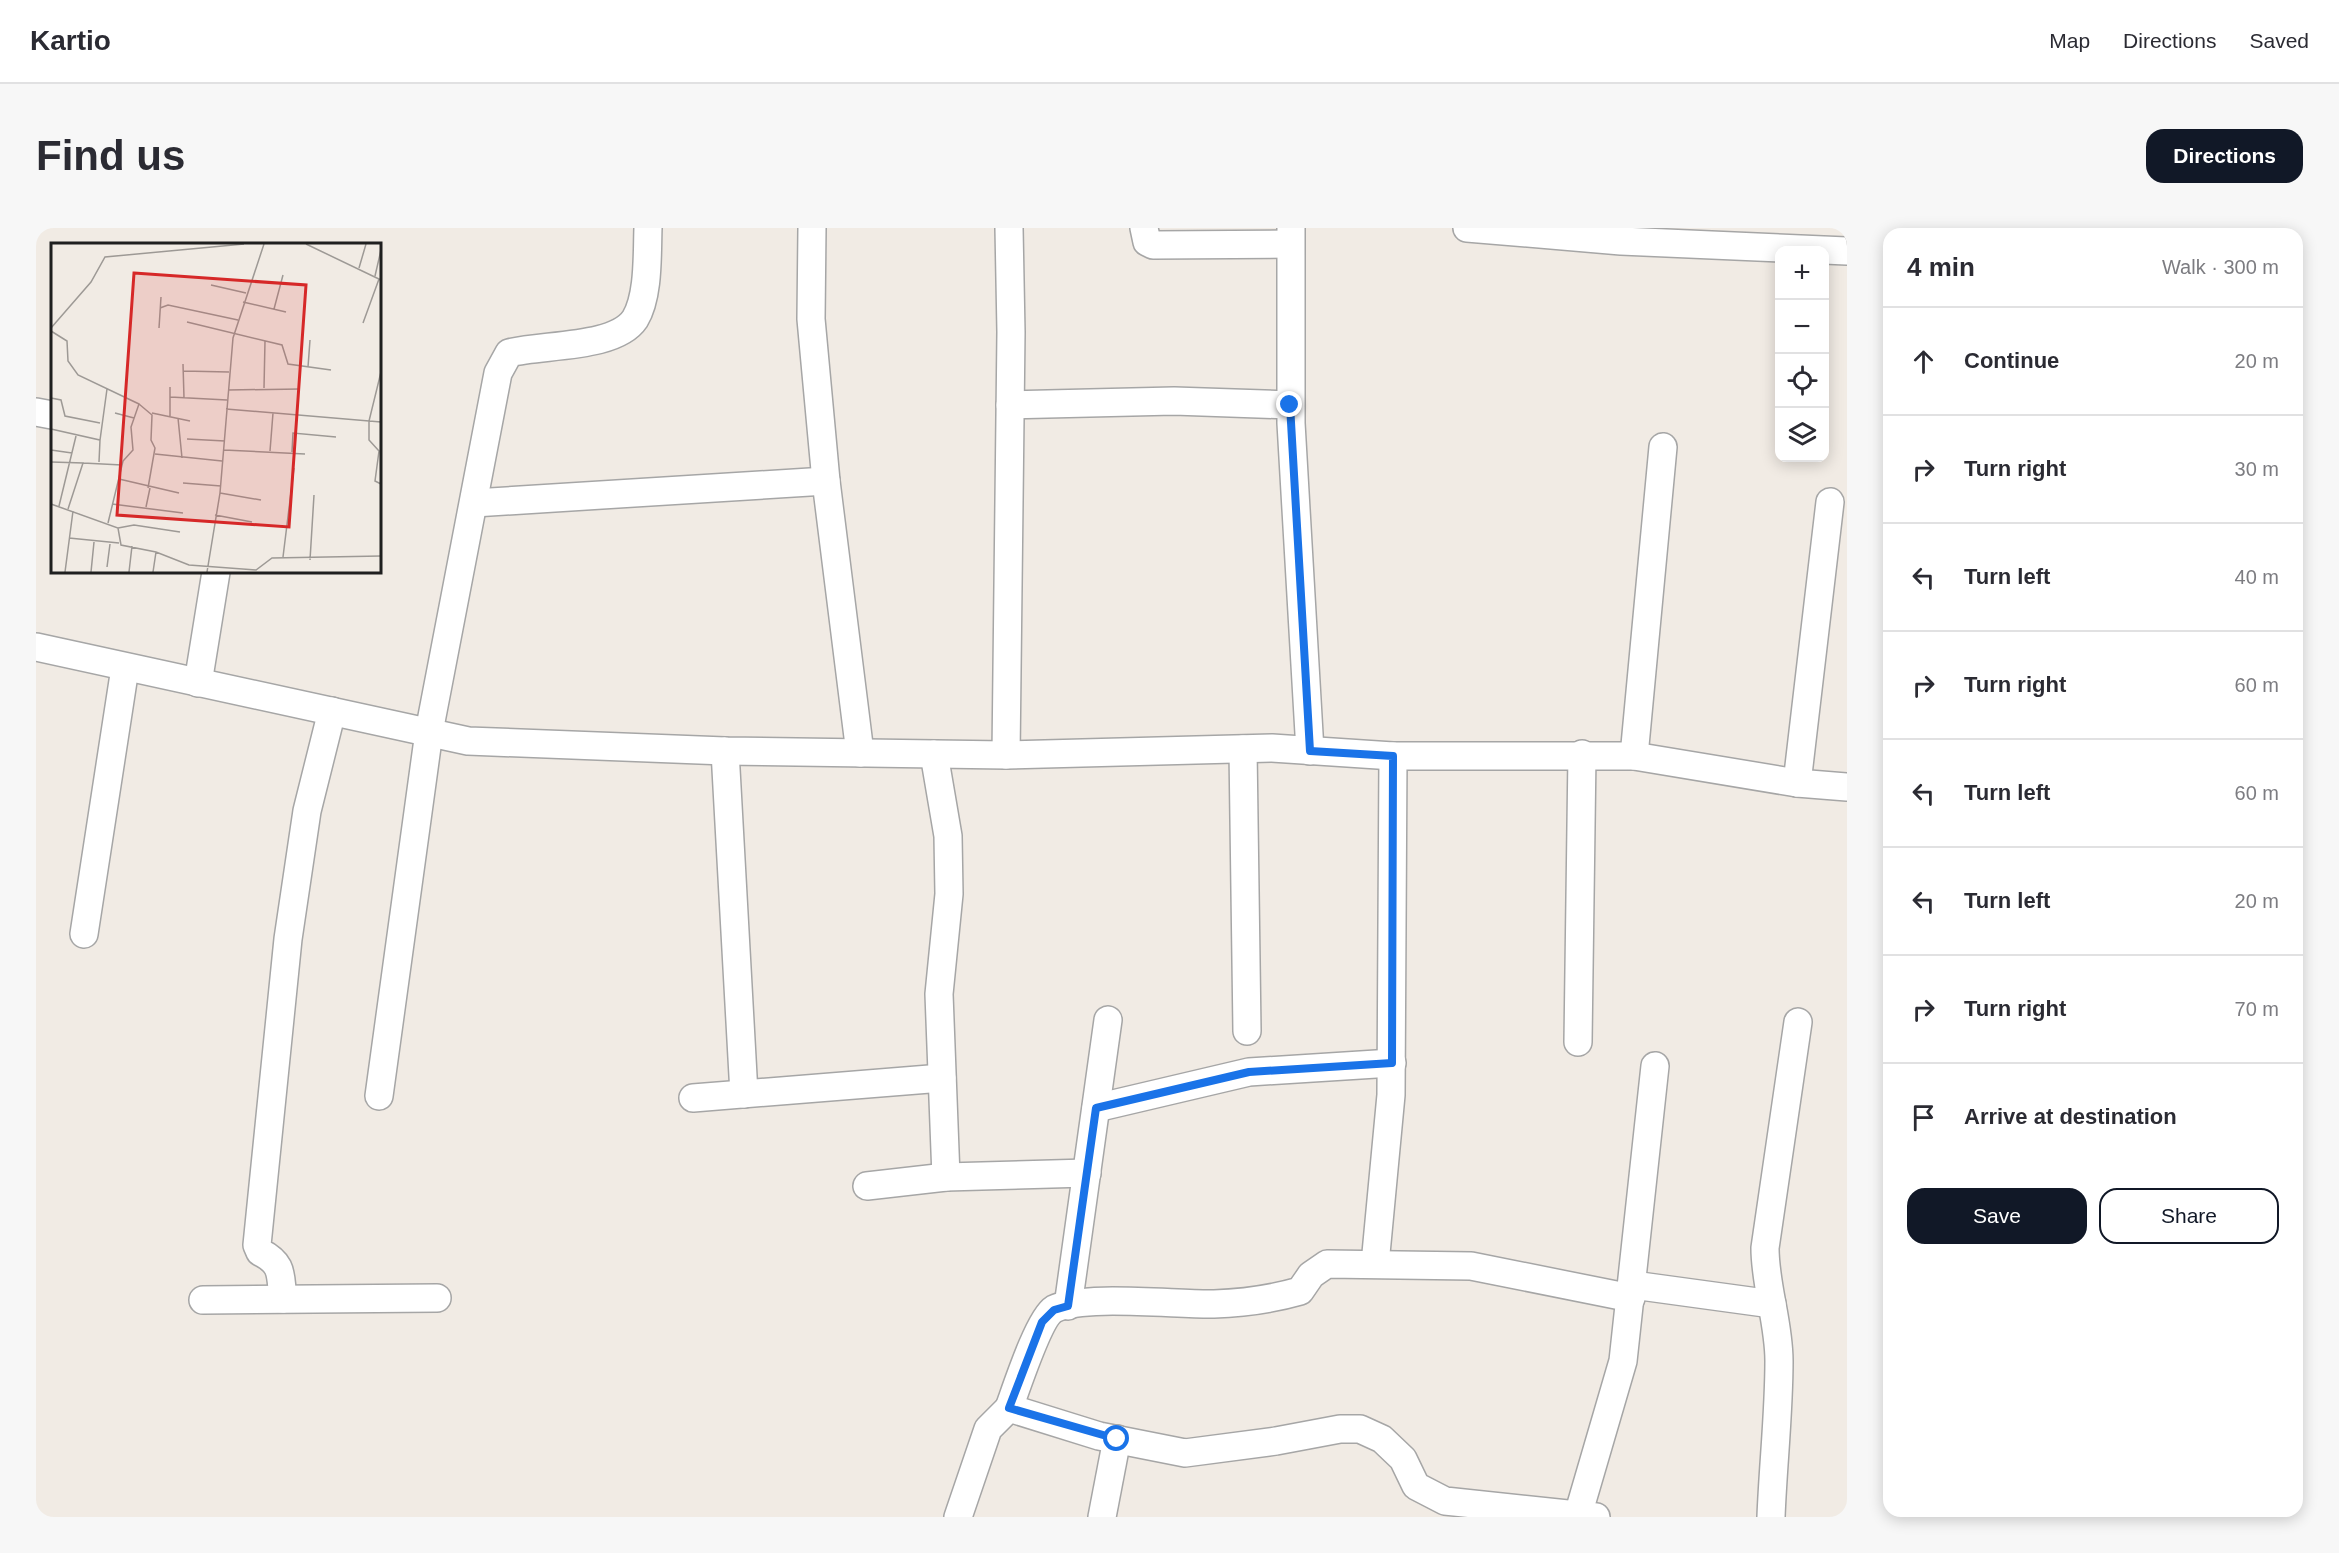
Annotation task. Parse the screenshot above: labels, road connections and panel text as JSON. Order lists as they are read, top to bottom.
{
  "page": {
    "header": "Kartio",
    "nav": ["Map", "Directions", "Saved"],
    "buttons": [
      "Directions",
      ["Save", "Share"]
    ],
    "title": "Find us",
    "heading": ["4 min", "Walk · 300 m"],
    "map_buttons": ["+", "−"],
    "list": [
      ["Continue", "20 m"],
      ["Turn right", "30 m"],
      ["Turn left", "40 m"],
      ["Turn right", "60 m"],
      ["Turn left", "60 m"],
      ["Turn left", "20 m"],
      ["Turn right", "70 m"],
      "Arrive at destination"
    ]
  }
}
